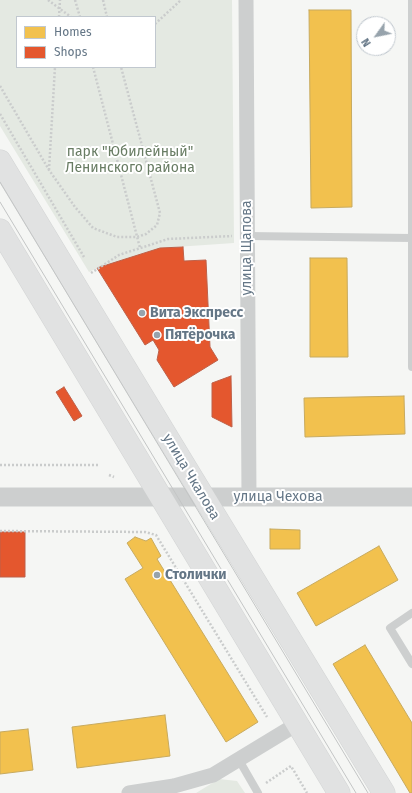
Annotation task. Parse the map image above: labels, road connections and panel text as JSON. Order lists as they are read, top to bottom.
{
  "streets": {
    "main road": ["улица Чкалова"],
    "street": ["улица Щапова", "улица Чехова"]
  },
  "crossings": [
    ["улица Щапова", "улица Чехова"],
    ["улица Чкалова", "улица Чехова"]
  ],
  "parks": ["парк \"Юбилейный\" Ленинского района"],
  "places": ["Вита Экспресс", "Пятёрочка", "Столички"],
  "legend": ["Homes", "Shops"],
  "north": "bottom left"
}
